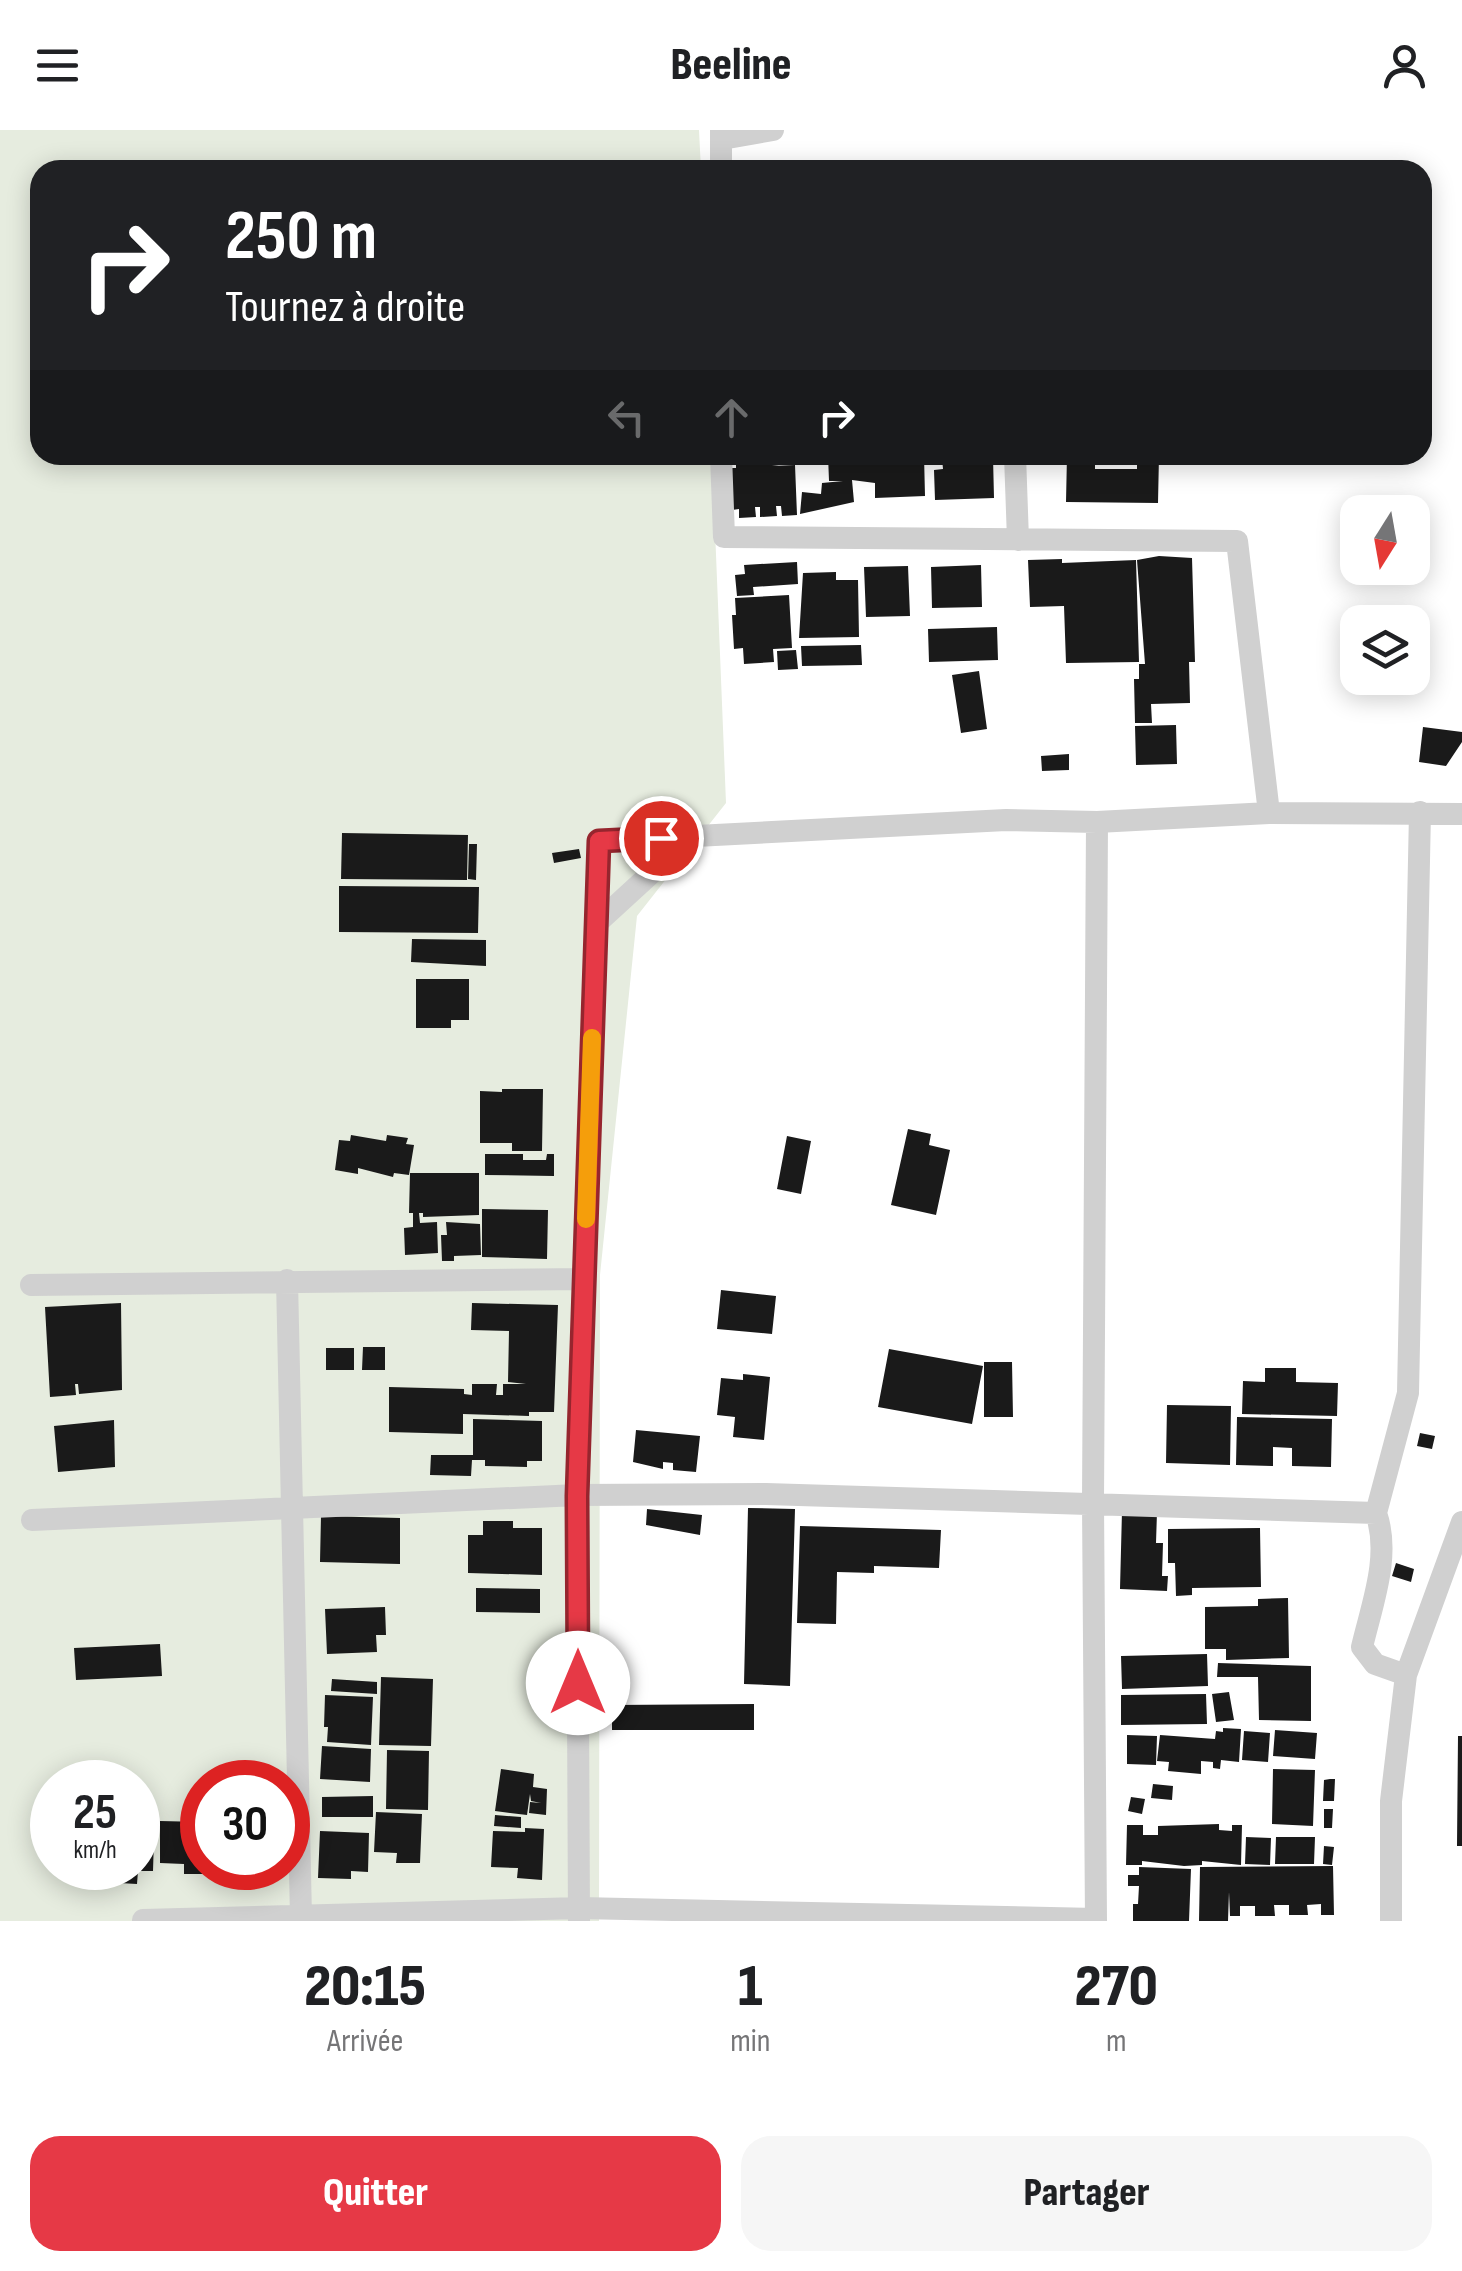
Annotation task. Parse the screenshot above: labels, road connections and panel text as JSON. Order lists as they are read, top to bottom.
{
  "north": "bottom",
  "page": {
    "header": "Beeline",
    "turn": ["250 m", "Tournez à droite"],
    "speed": "25 km/h",
    "limit": "30",
    "eta": [
      "20:15",
      "Arrivée",
      "1",
      "min",
      "270",
      "m"
    ],
    "buttons": ["Quitter", "Partager"]
  }
}
